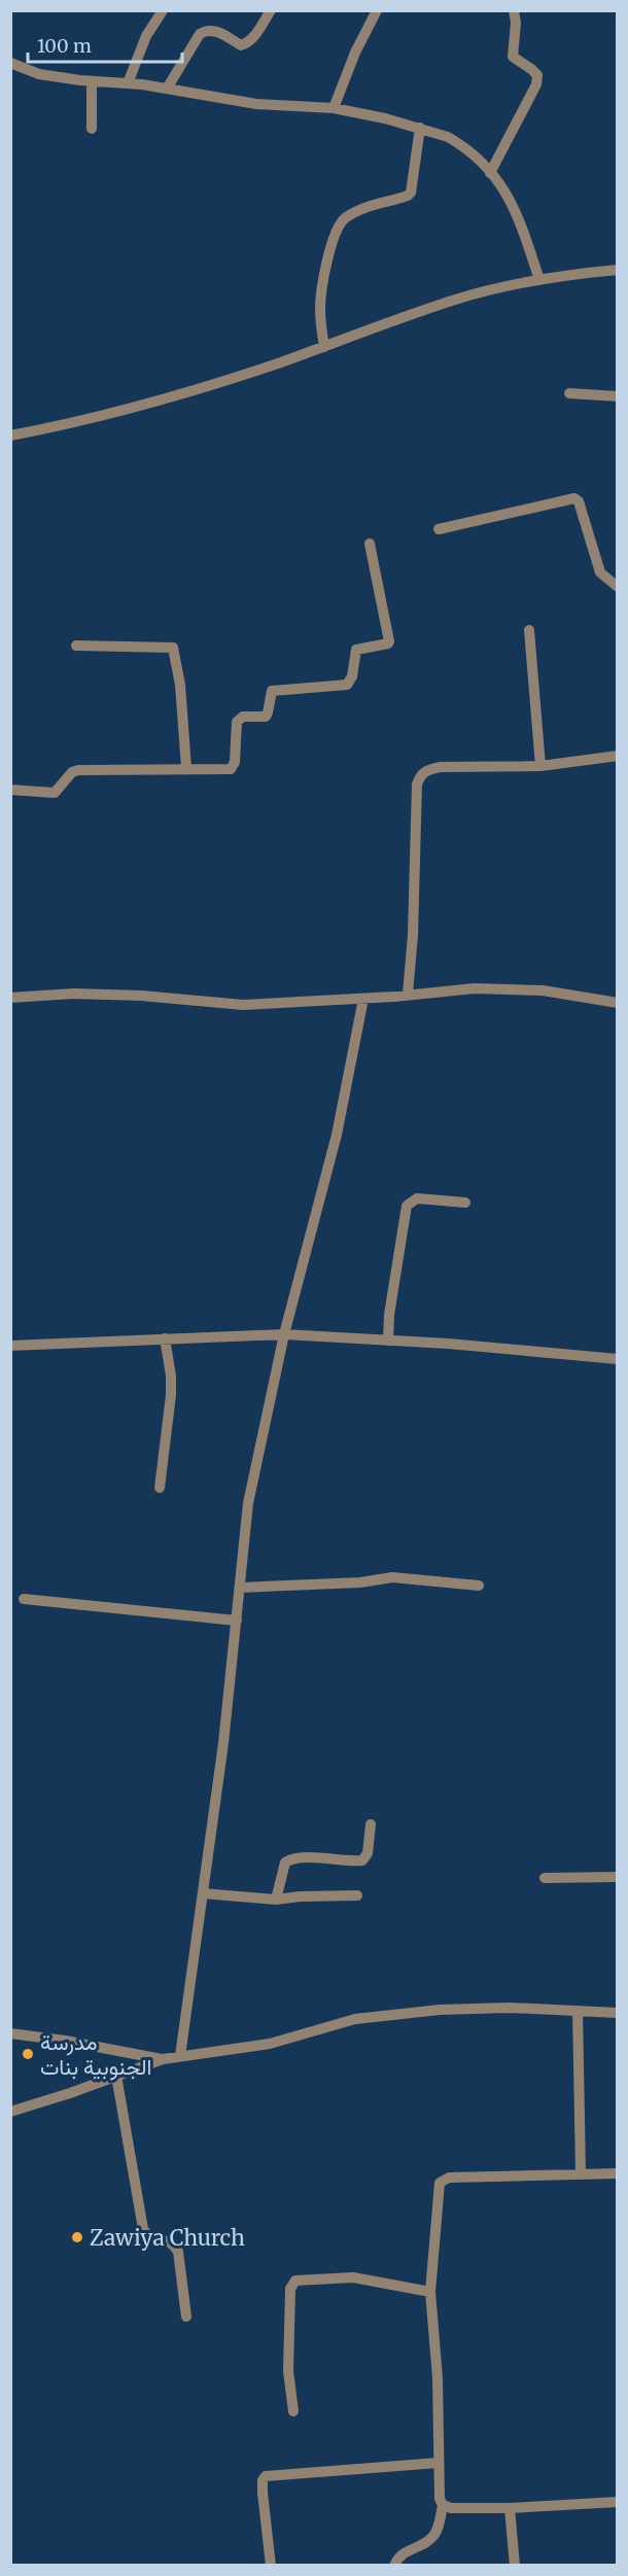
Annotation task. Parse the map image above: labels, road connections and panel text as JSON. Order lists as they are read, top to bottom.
{
  "places": ["مدرسة الجنوبية بنات", "Zawiya Church"],
  "scale_bar": "100 m"
}
